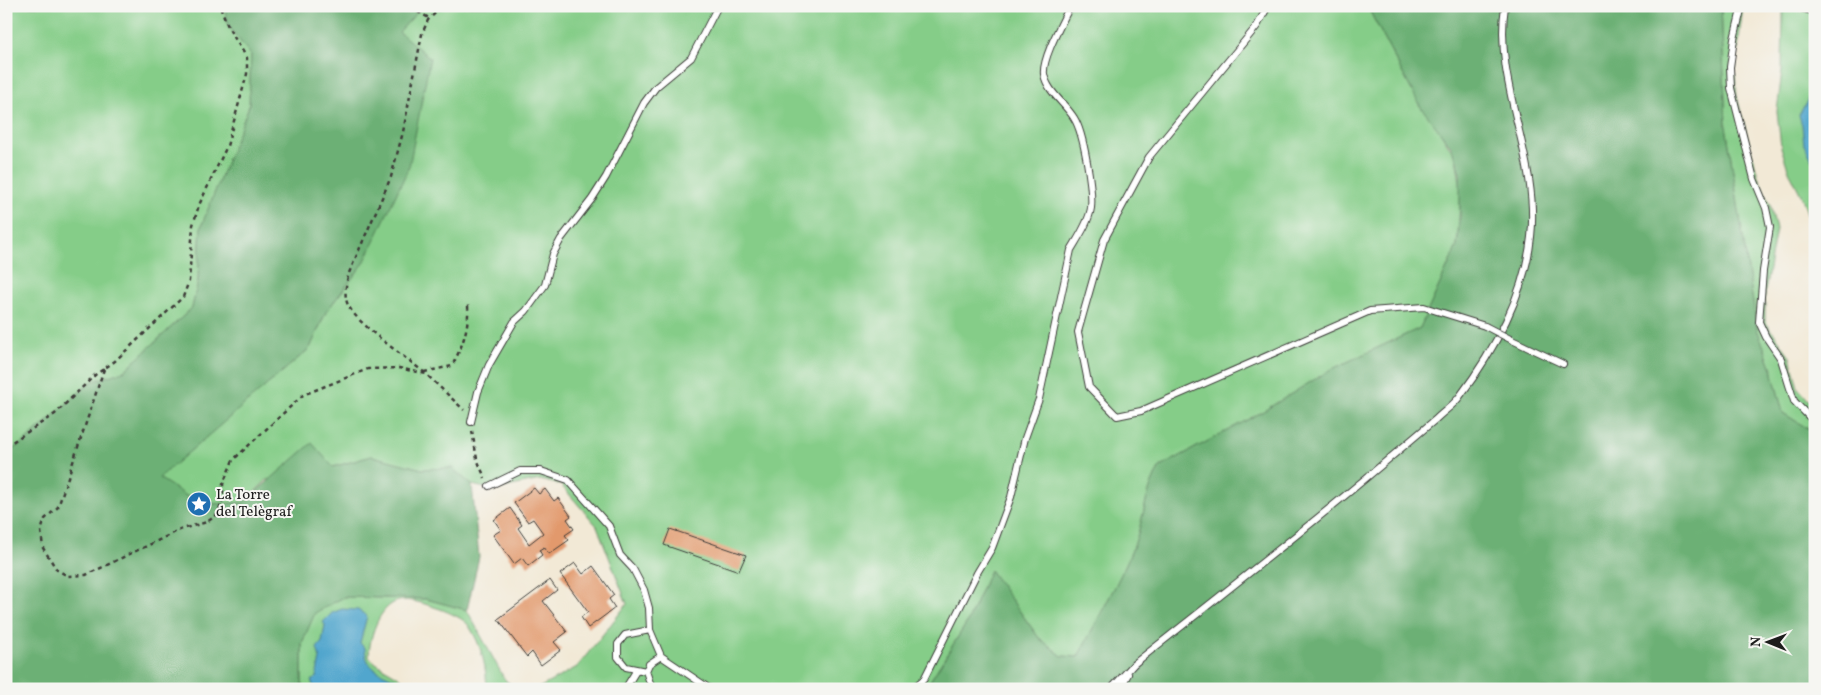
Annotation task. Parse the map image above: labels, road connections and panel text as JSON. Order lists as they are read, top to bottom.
{
  "places": {
    "place": ["La Torre del Telègraf"]
  },
  "north": "left"
}
